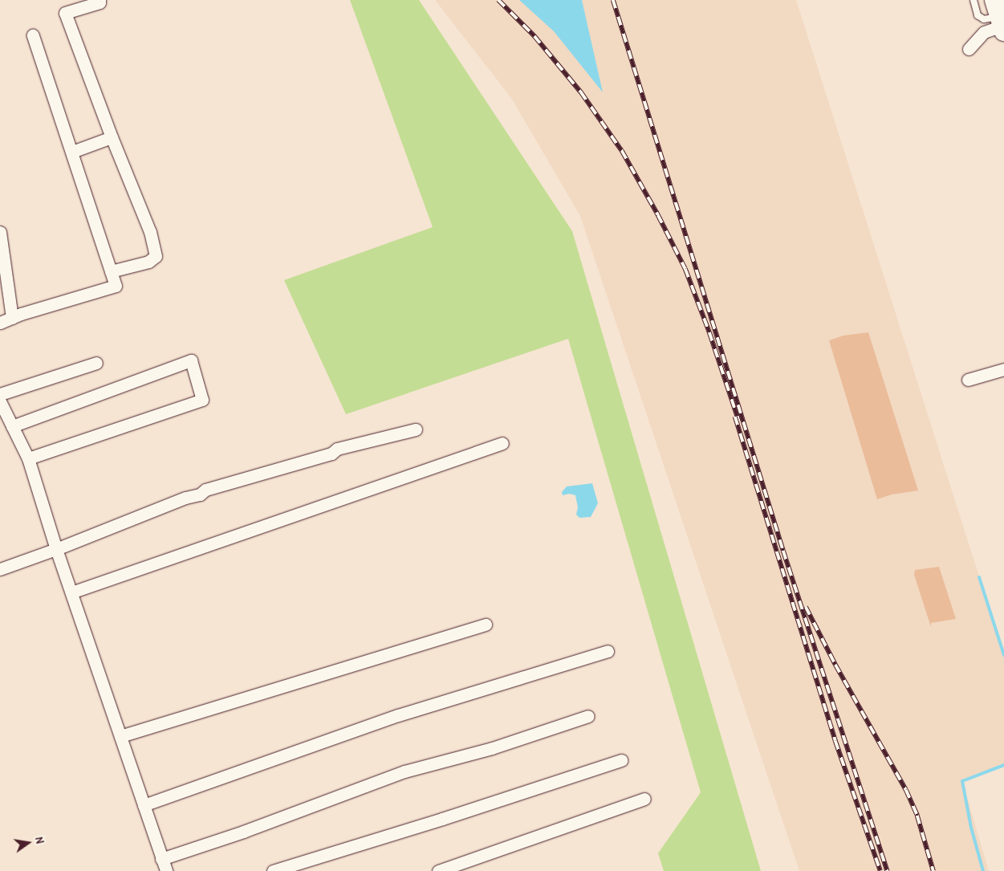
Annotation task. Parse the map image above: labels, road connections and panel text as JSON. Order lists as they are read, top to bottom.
{
  "north": "right"
}
